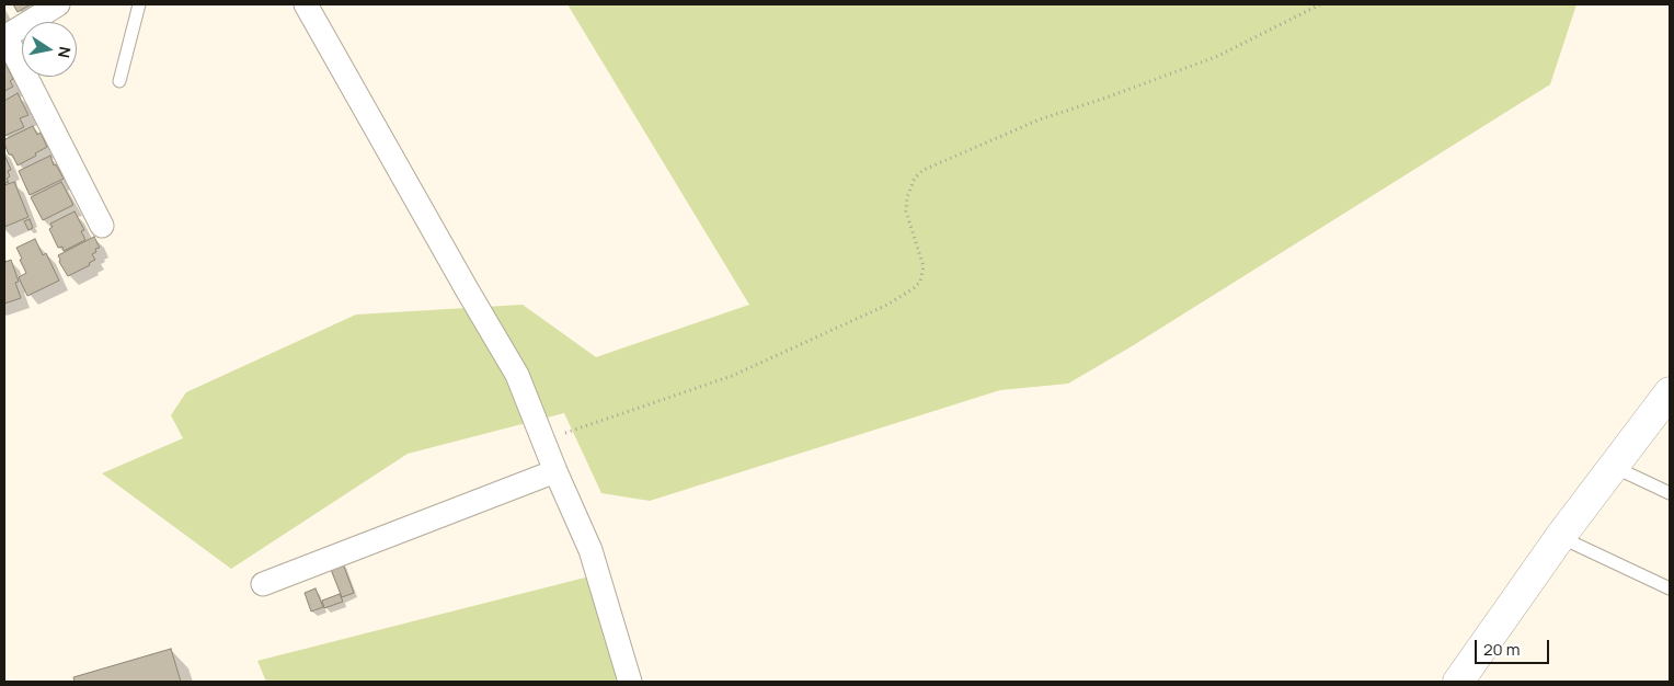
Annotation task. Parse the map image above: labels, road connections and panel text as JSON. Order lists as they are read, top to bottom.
{
  "scale_bar": "20 m",
  "north": "right"
}
